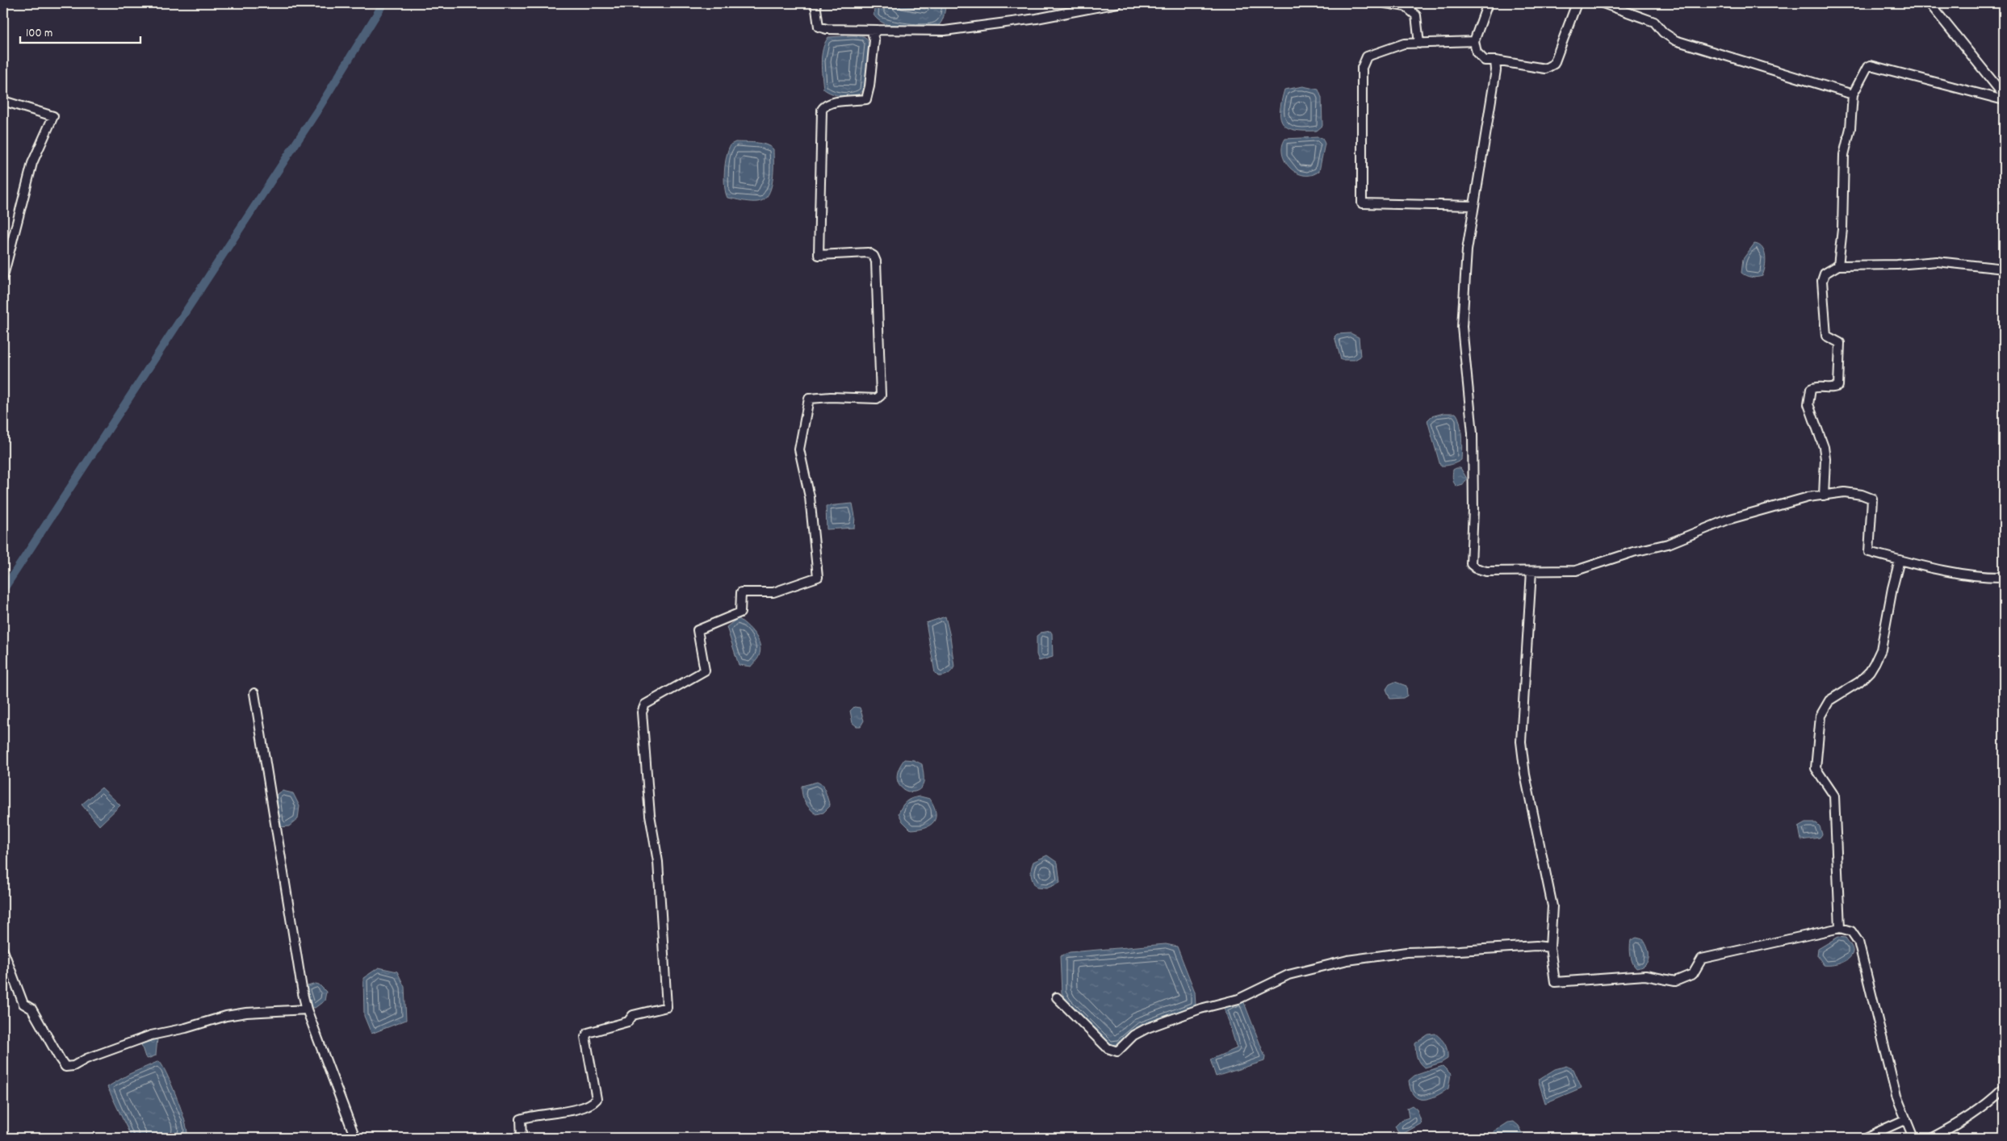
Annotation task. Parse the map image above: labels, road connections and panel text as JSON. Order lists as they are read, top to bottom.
{
  "scale_bar": "100 m"
}
